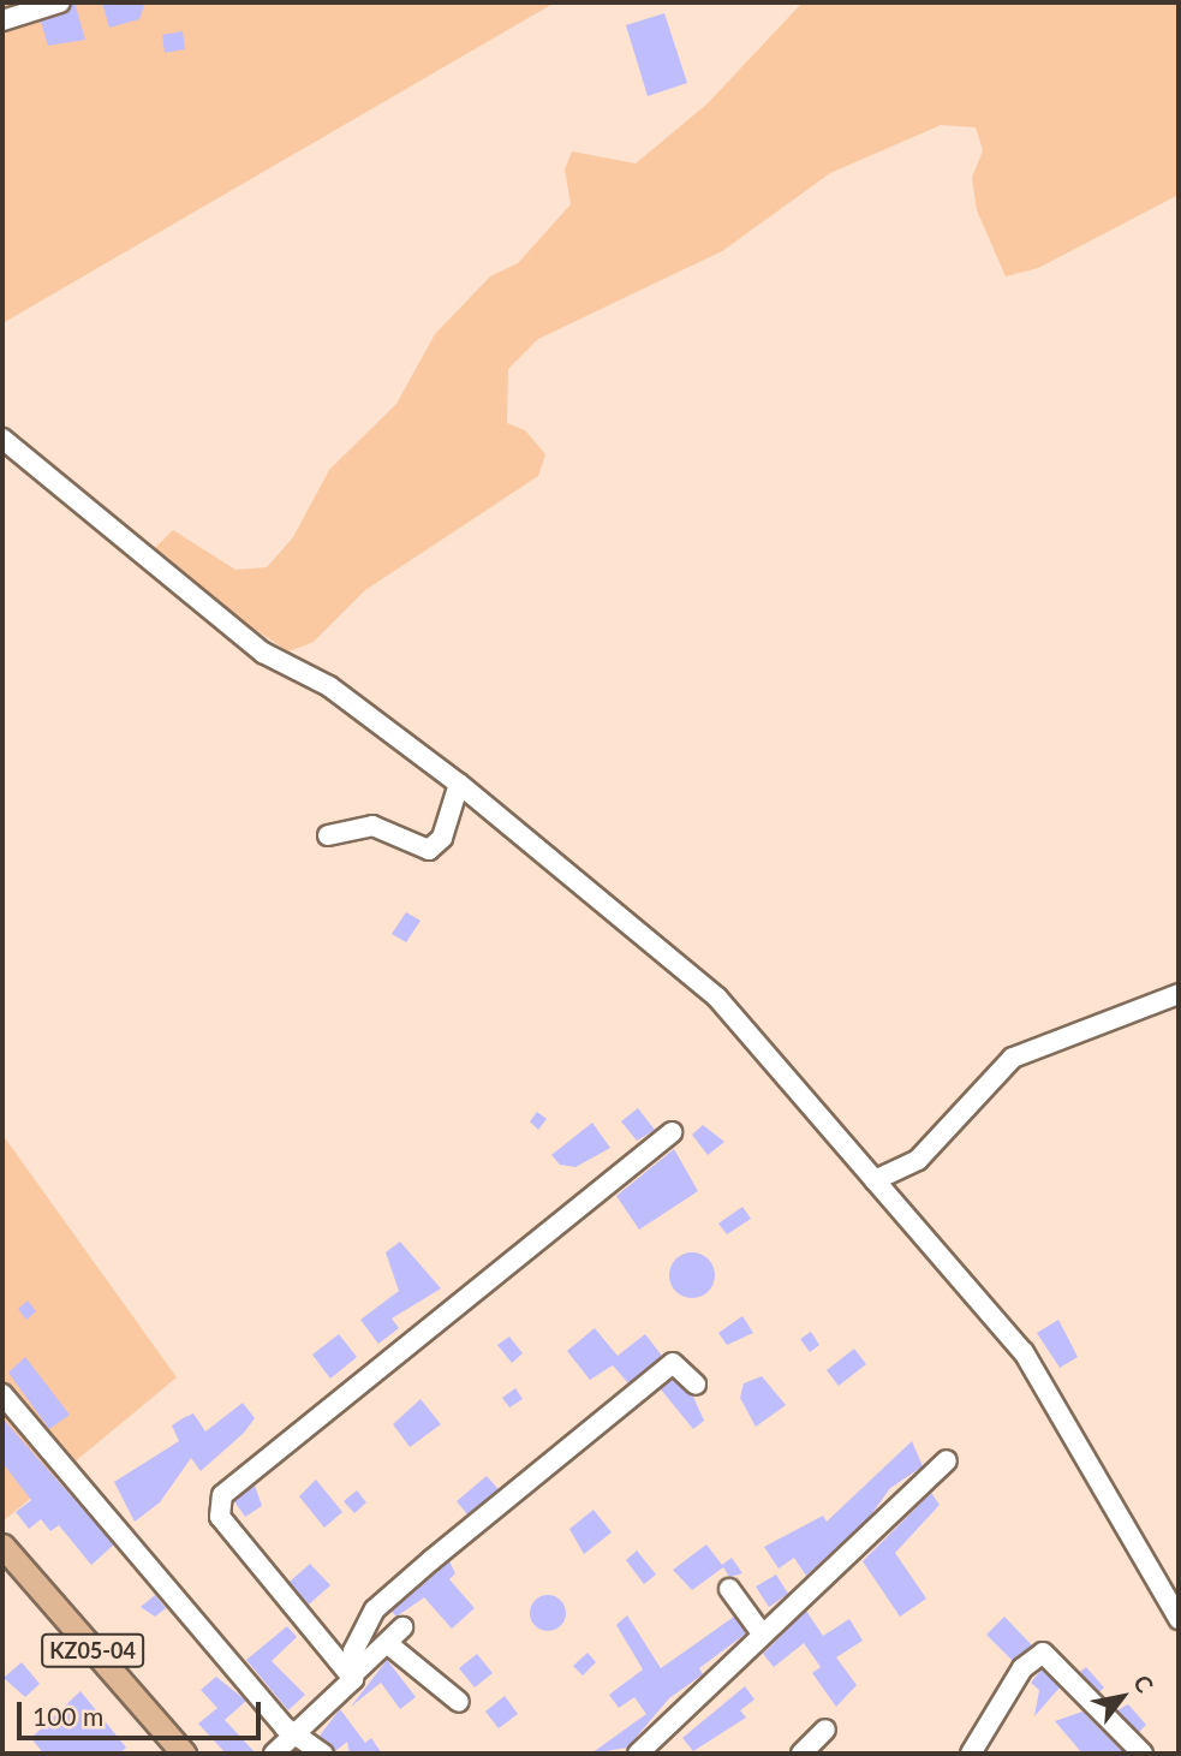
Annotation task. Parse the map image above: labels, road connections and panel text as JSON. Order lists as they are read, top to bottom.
{
  "streets": {
    "main road": ["KZ05-04"]
  },
  "scale_bar": "100 m",
  "north": "top right"
}
